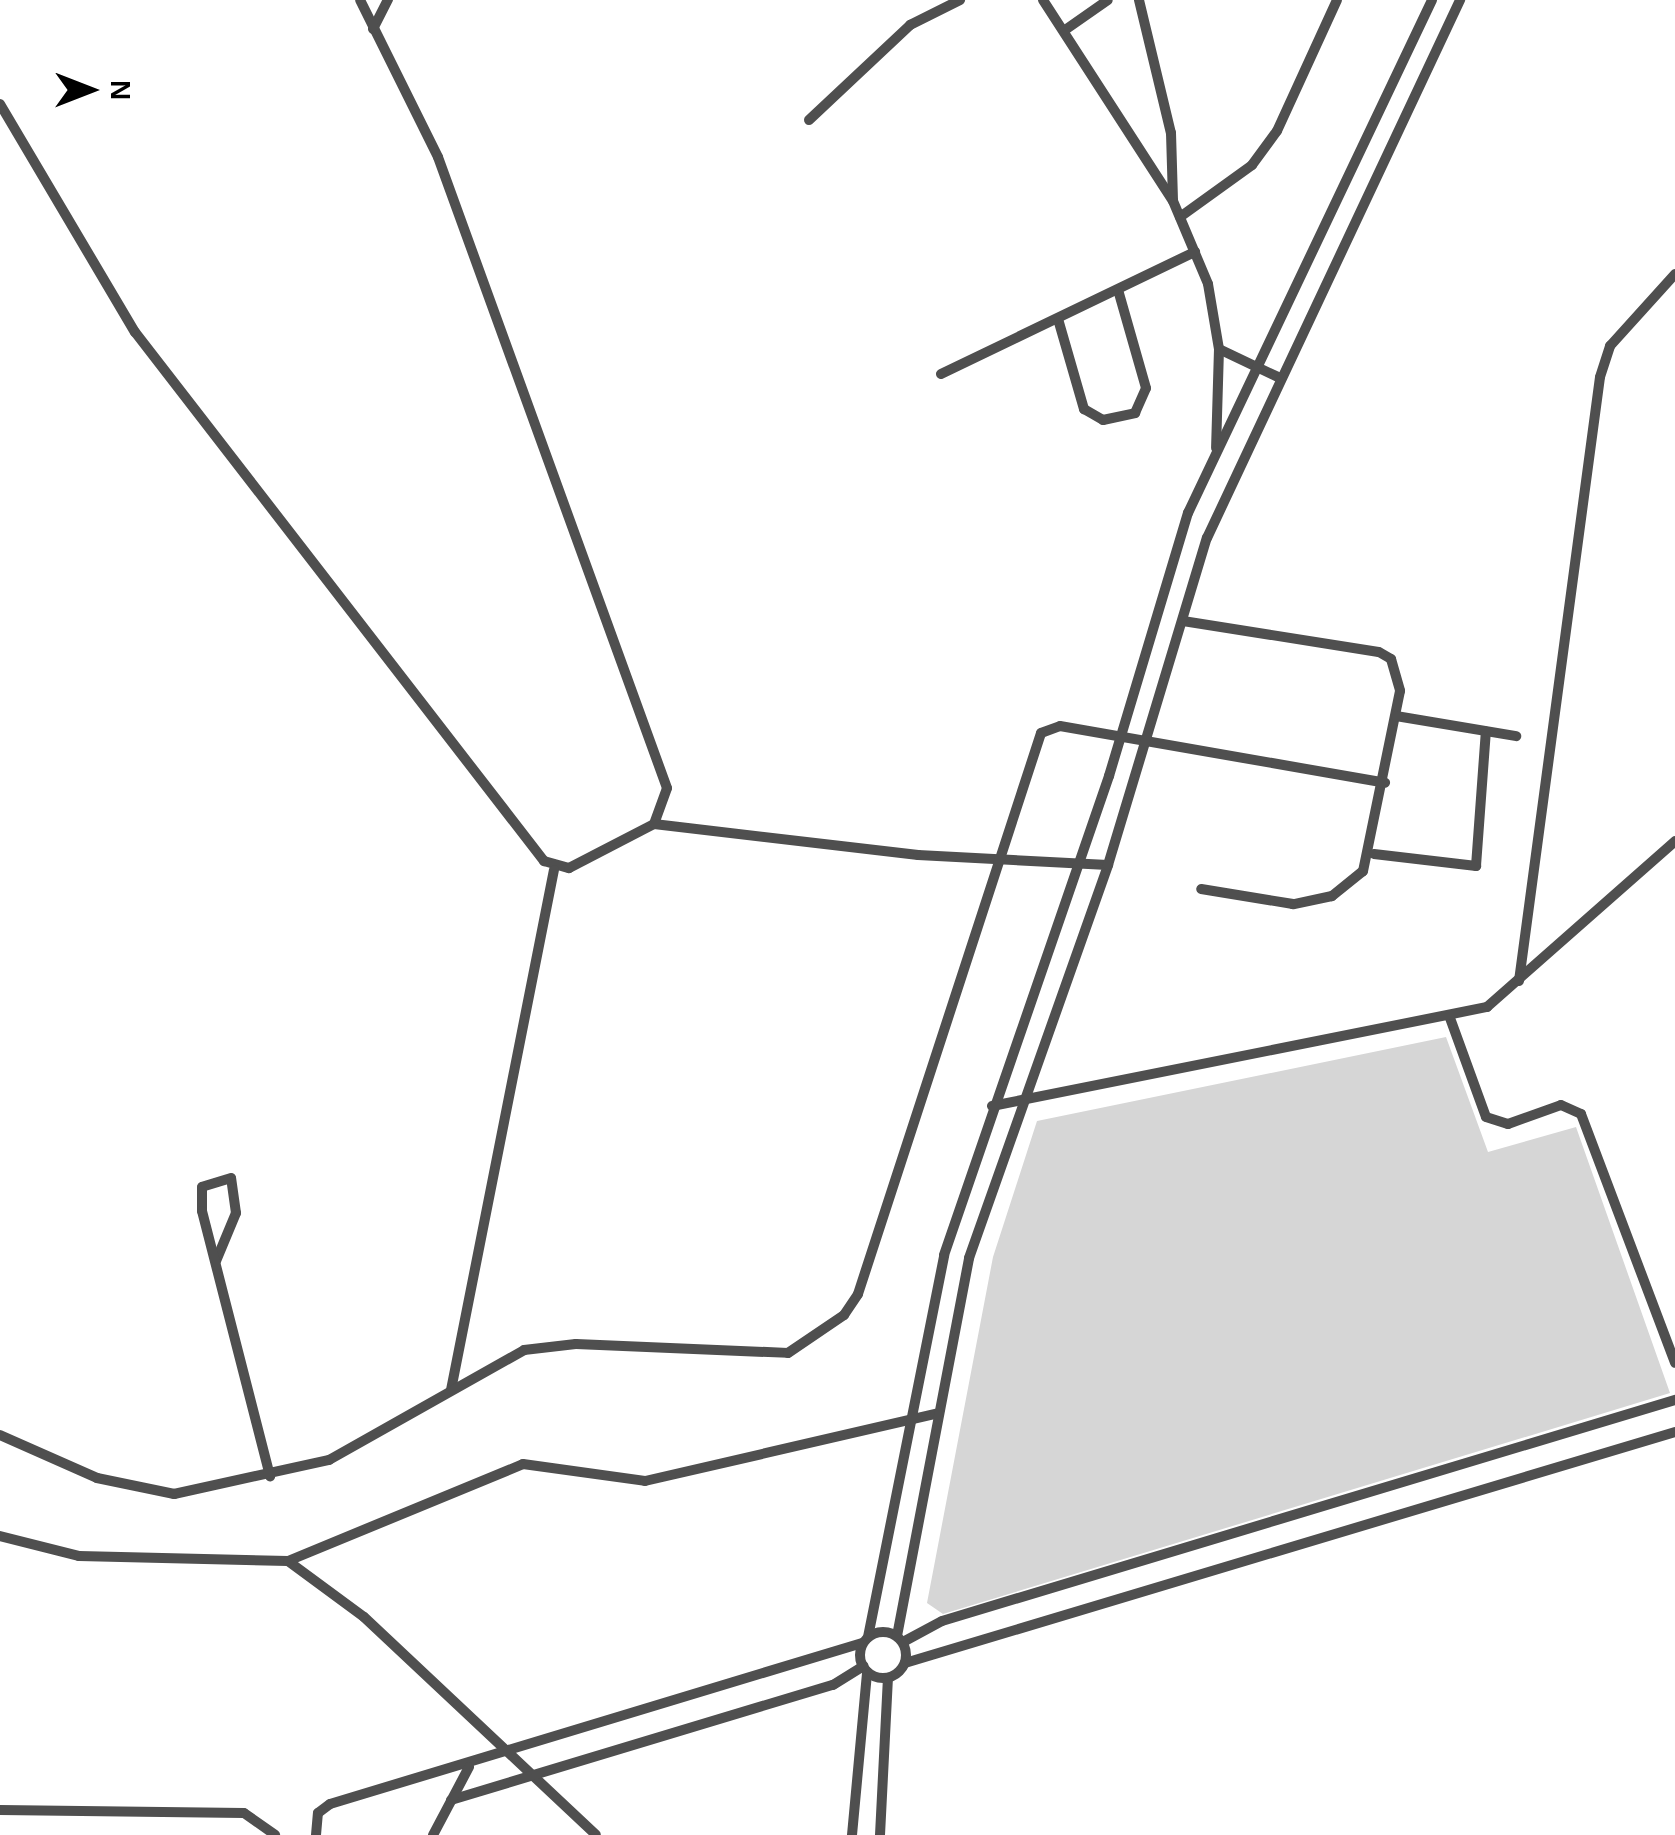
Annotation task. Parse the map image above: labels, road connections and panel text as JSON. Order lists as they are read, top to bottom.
{
  "north": "right"
}
